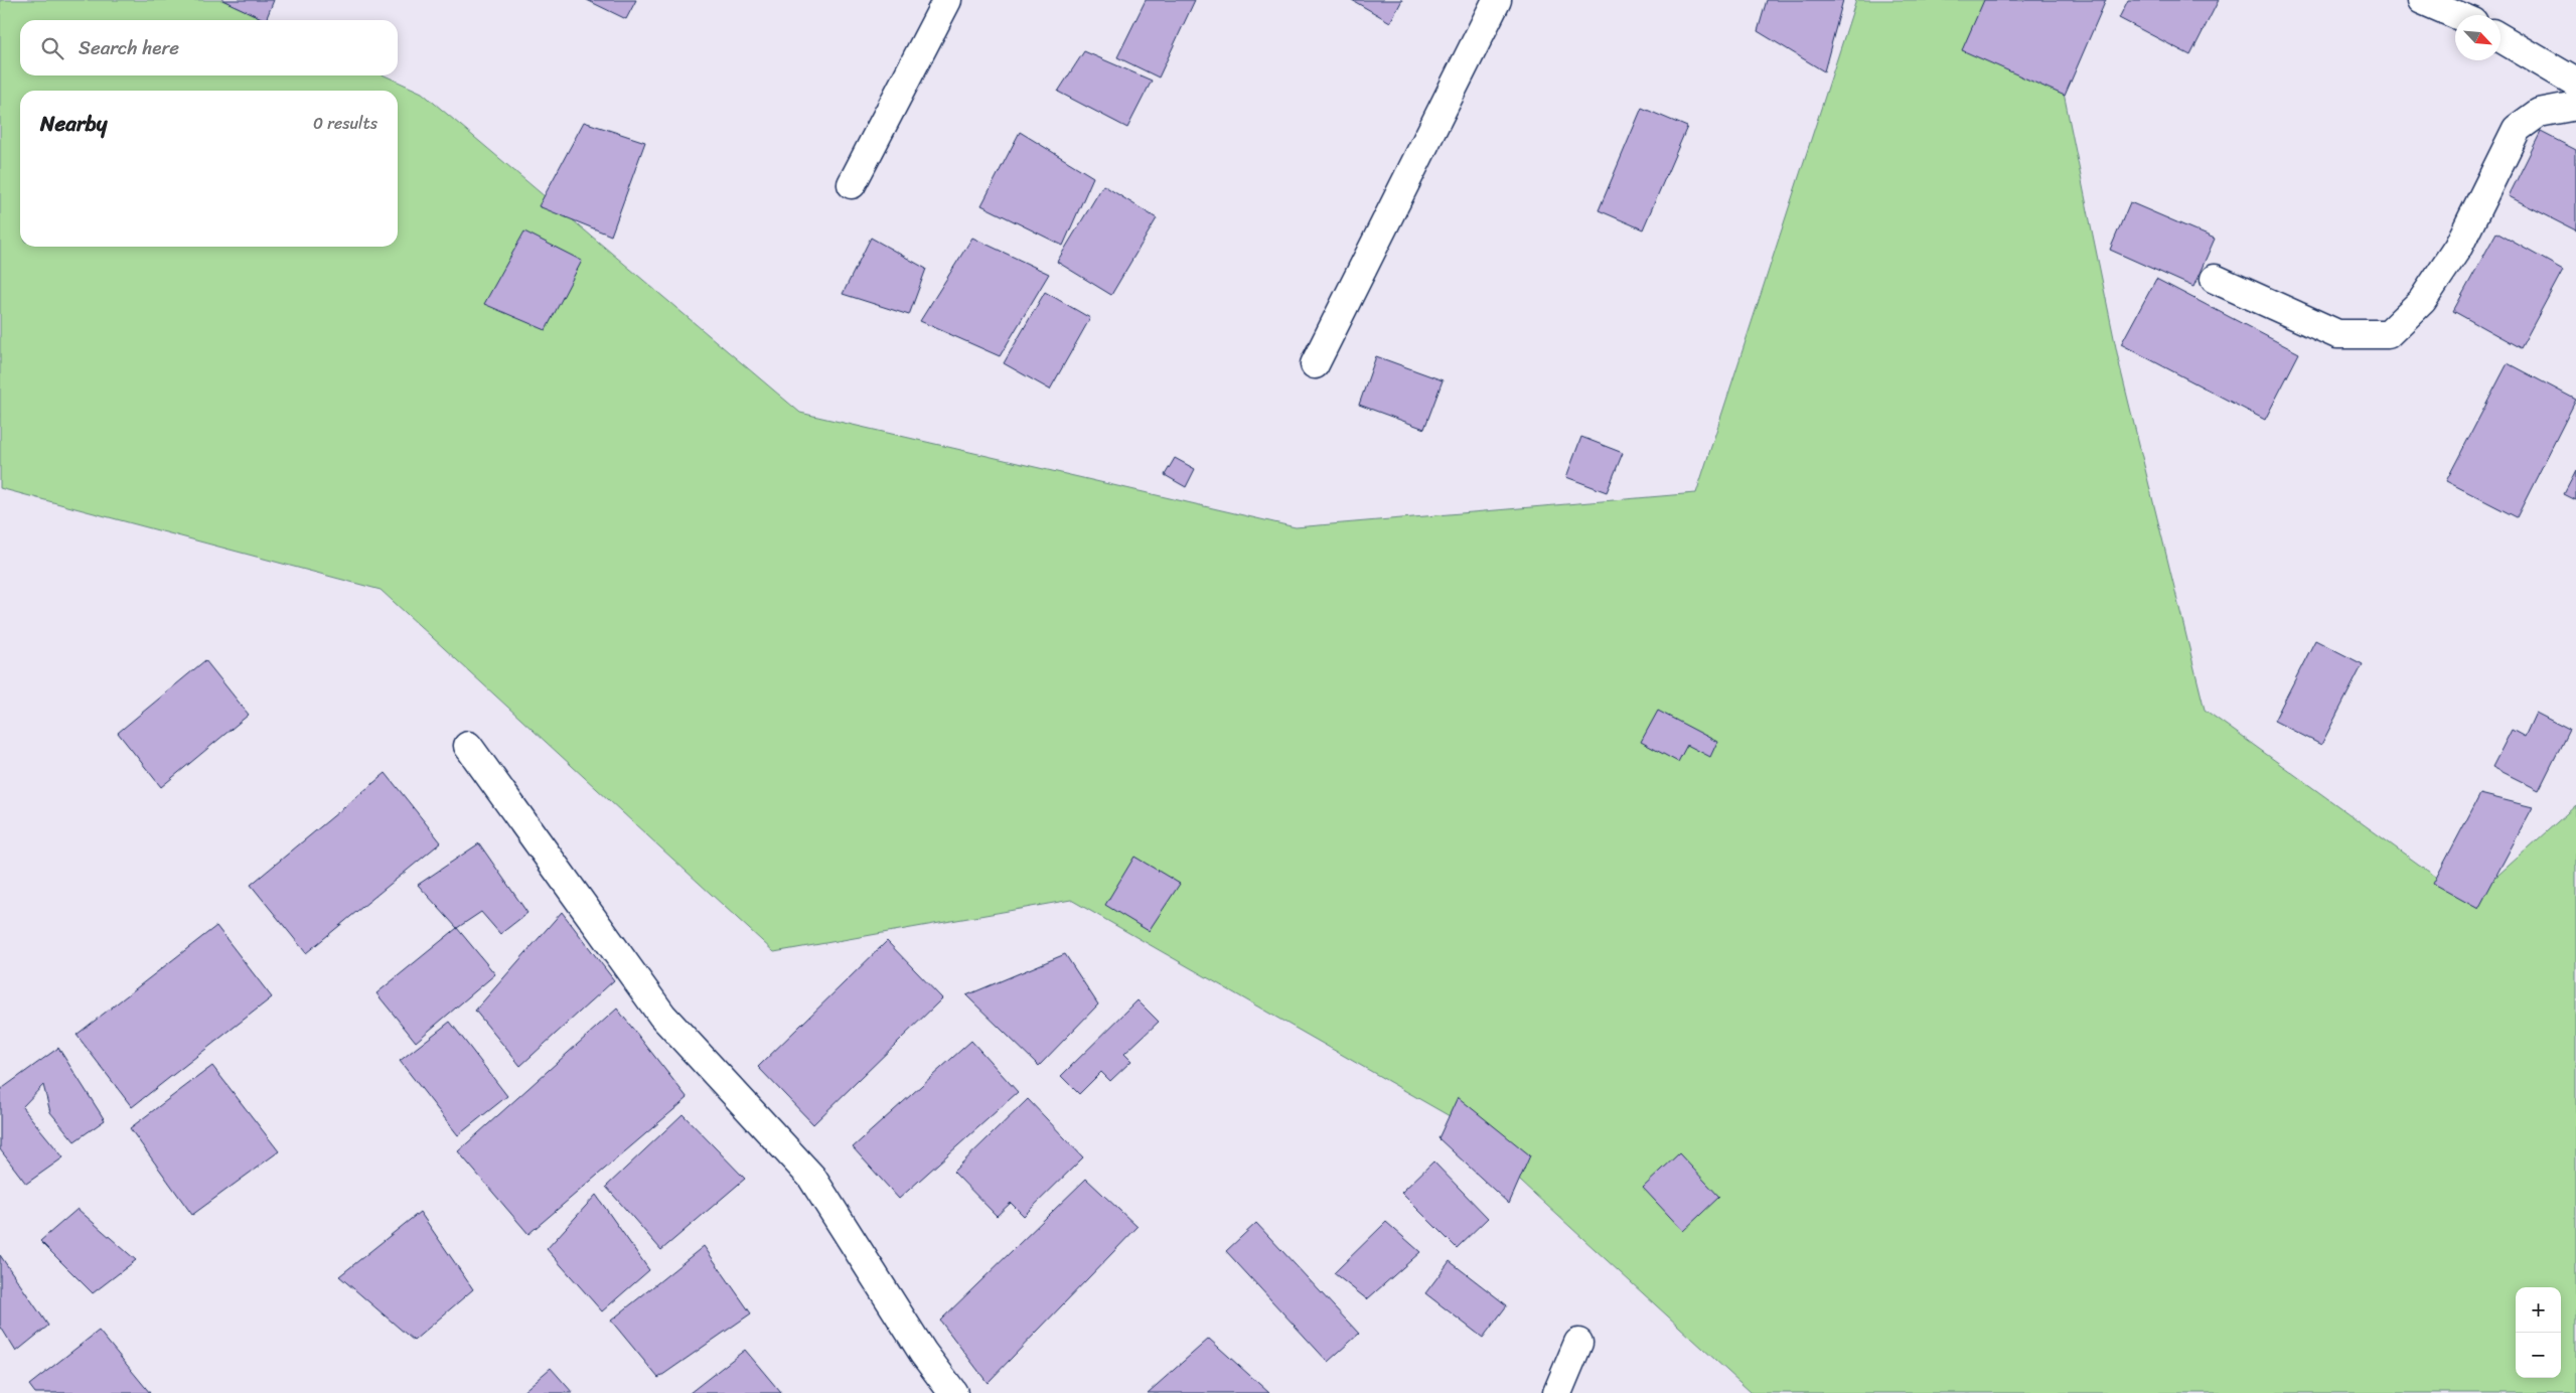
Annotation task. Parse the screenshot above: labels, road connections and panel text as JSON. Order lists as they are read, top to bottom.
{
  "north": "bottom right",
  "page": {
    "search": "Search here",
    "heading": ["Nearby", "0 results"],
    "map_buttons": ["+", "−"]
  }
}
